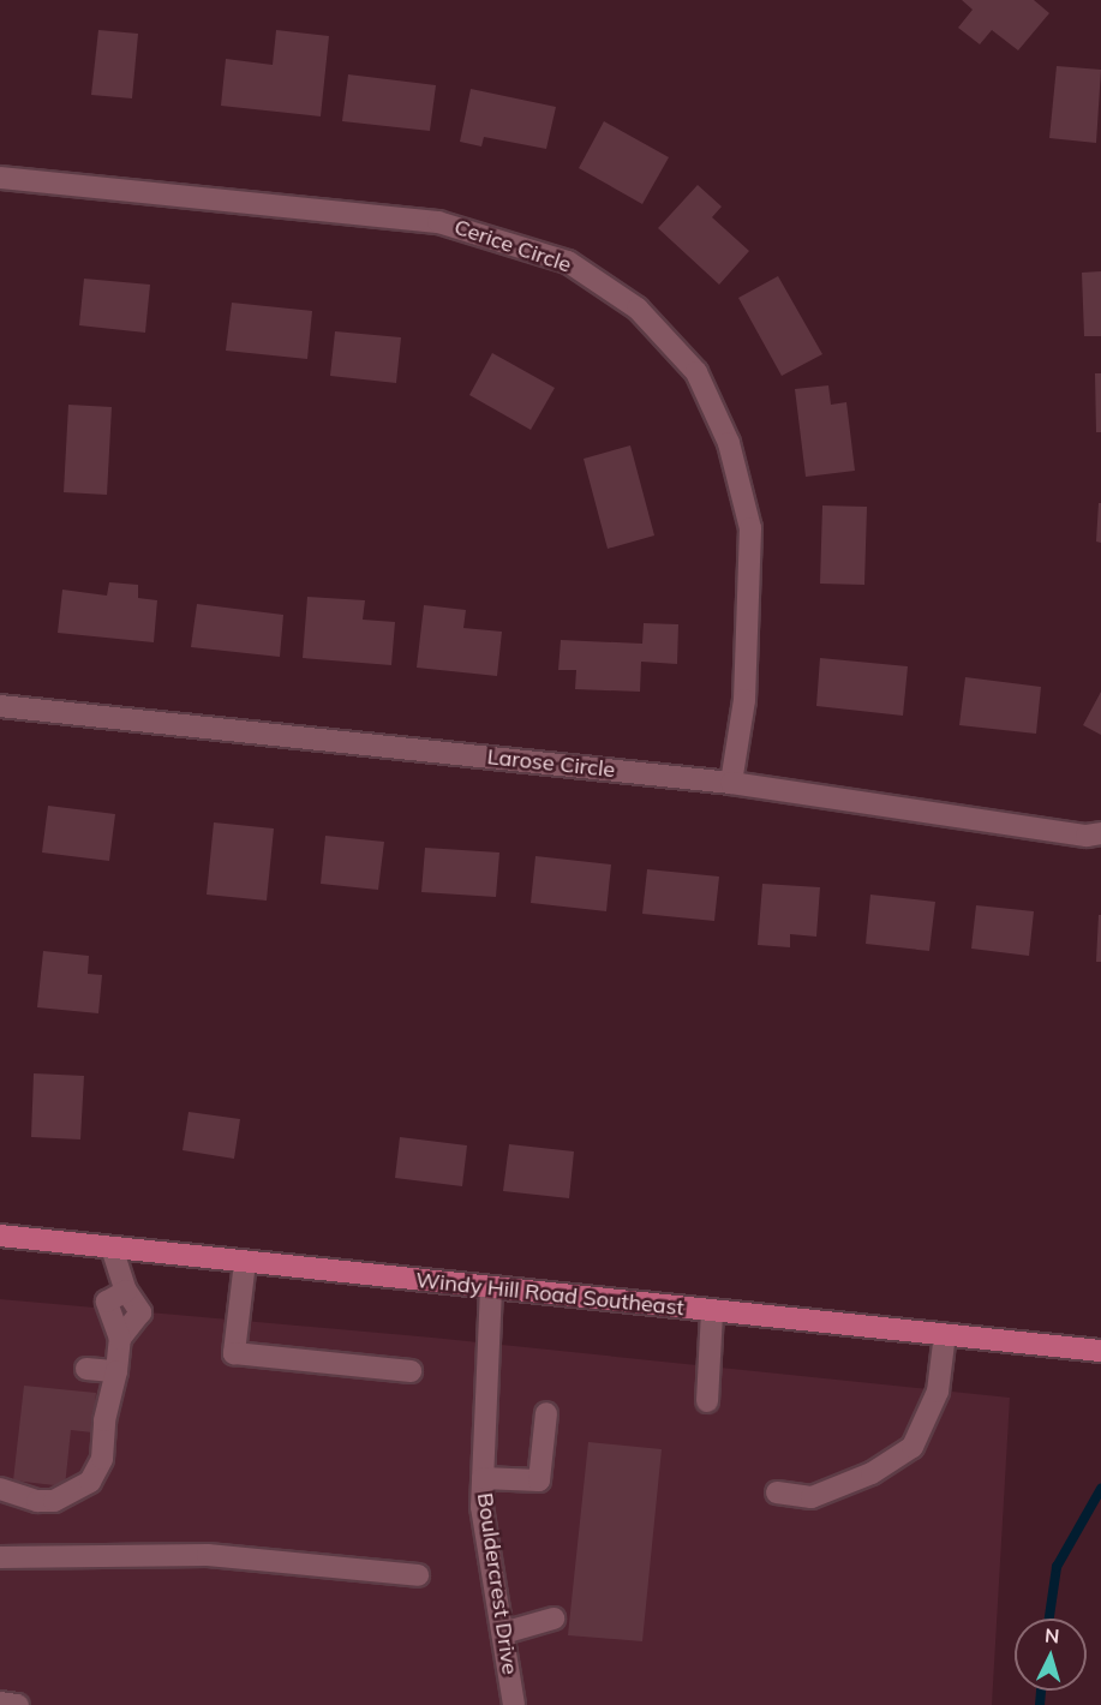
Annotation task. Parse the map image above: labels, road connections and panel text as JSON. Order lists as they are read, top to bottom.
{
  "streets": {
    "main road": ["Windy Hill Road Southeast"],
    "street": ["Cerice Circle", "Larose Circle", "Bouldercrest Drive"]
  },
  "crossings": [
    ["Cerice Circle", "Larose Circle"],
    ["Windy Hill Road Southeast", "Bouldercrest Drive"]
  ],
  "north": "top"
}
